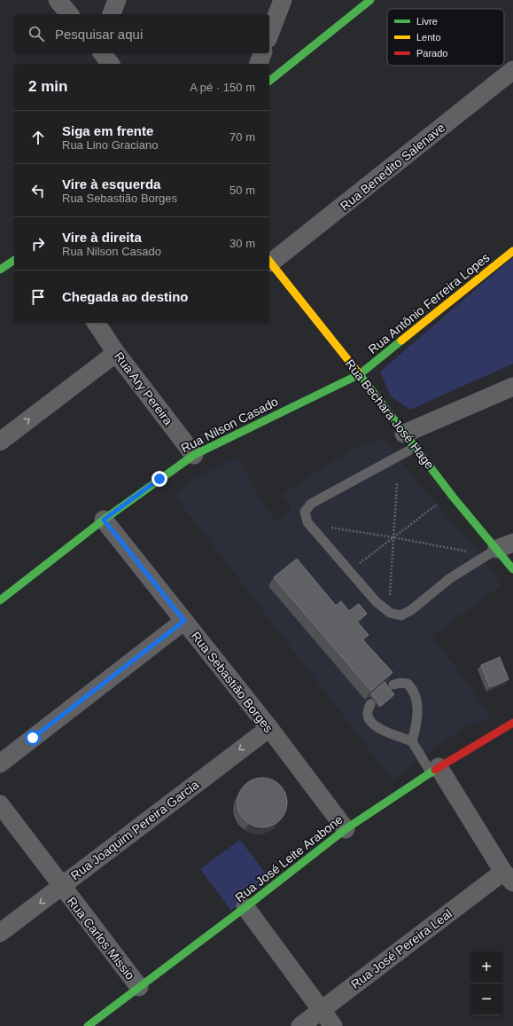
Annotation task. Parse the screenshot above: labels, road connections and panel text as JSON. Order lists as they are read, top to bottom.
{
  "streets": {
    "street": [
      "Rua Benedito Salenave",
      "Rua Antônio Ferreira Lopes",
      "Rua Ary Pereira",
      "Rua Bechara José Hage",
      "Rua Nilson Casado",
      "Rua Sebastião Borges",
      "Rua Joaquim Pereira Garcia",
      "Rua José Leite Arabone",
      "Rua Carlos Missio",
      "Rua José Pereira Leal"
    ]
  },
  "crossings": [
    ["Rua Benedito Salenave", "Rua Bechara José Hage"],
    ["Rua Antônio Ferreira Lopes", "Rua Bechara José Hage"],
    ["Rua Antônio Ferreira Lopes", "Rua Nilson Casado"],
    ["Rua Ary Pereira", "Rua Nilson Casado"],
    ["Rua Bechara José Hage", "Rua Nilson Casado"],
    ["Rua Nilson Casado", "Rua Sebastião Borges"],
    ["Rua Sebastião Borges", "Rua Joaquim Pereira Garcia"],
    ["Rua Sebastião Borges", "Rua José Leite Arabone"],
    ["Rua Joaquim Pereira Garcia", "Rua Carlos Missio"],
    ["Rua José Leite Arabone", "Rua Carlos Missio"]
  ],
  "legend": ["Livre", "Lento", "Parado"],
  "page": {
    "search": "Pesquisar aqui",
    "heading": ["2 min", "A pé · 150 m"],
    "list": [
      ["Siga em frente", "Rua Lino Graciano", "70 m"],
      ["Vire à esquerda", "Rua Sebastião Borges", "50 m"],
      ["Vire à direita", "Rua Nilson Casado", "30 m"],
      "Chegada ao destino"
    ],
    "map_buttons": ["+", "−"]
  }
}
